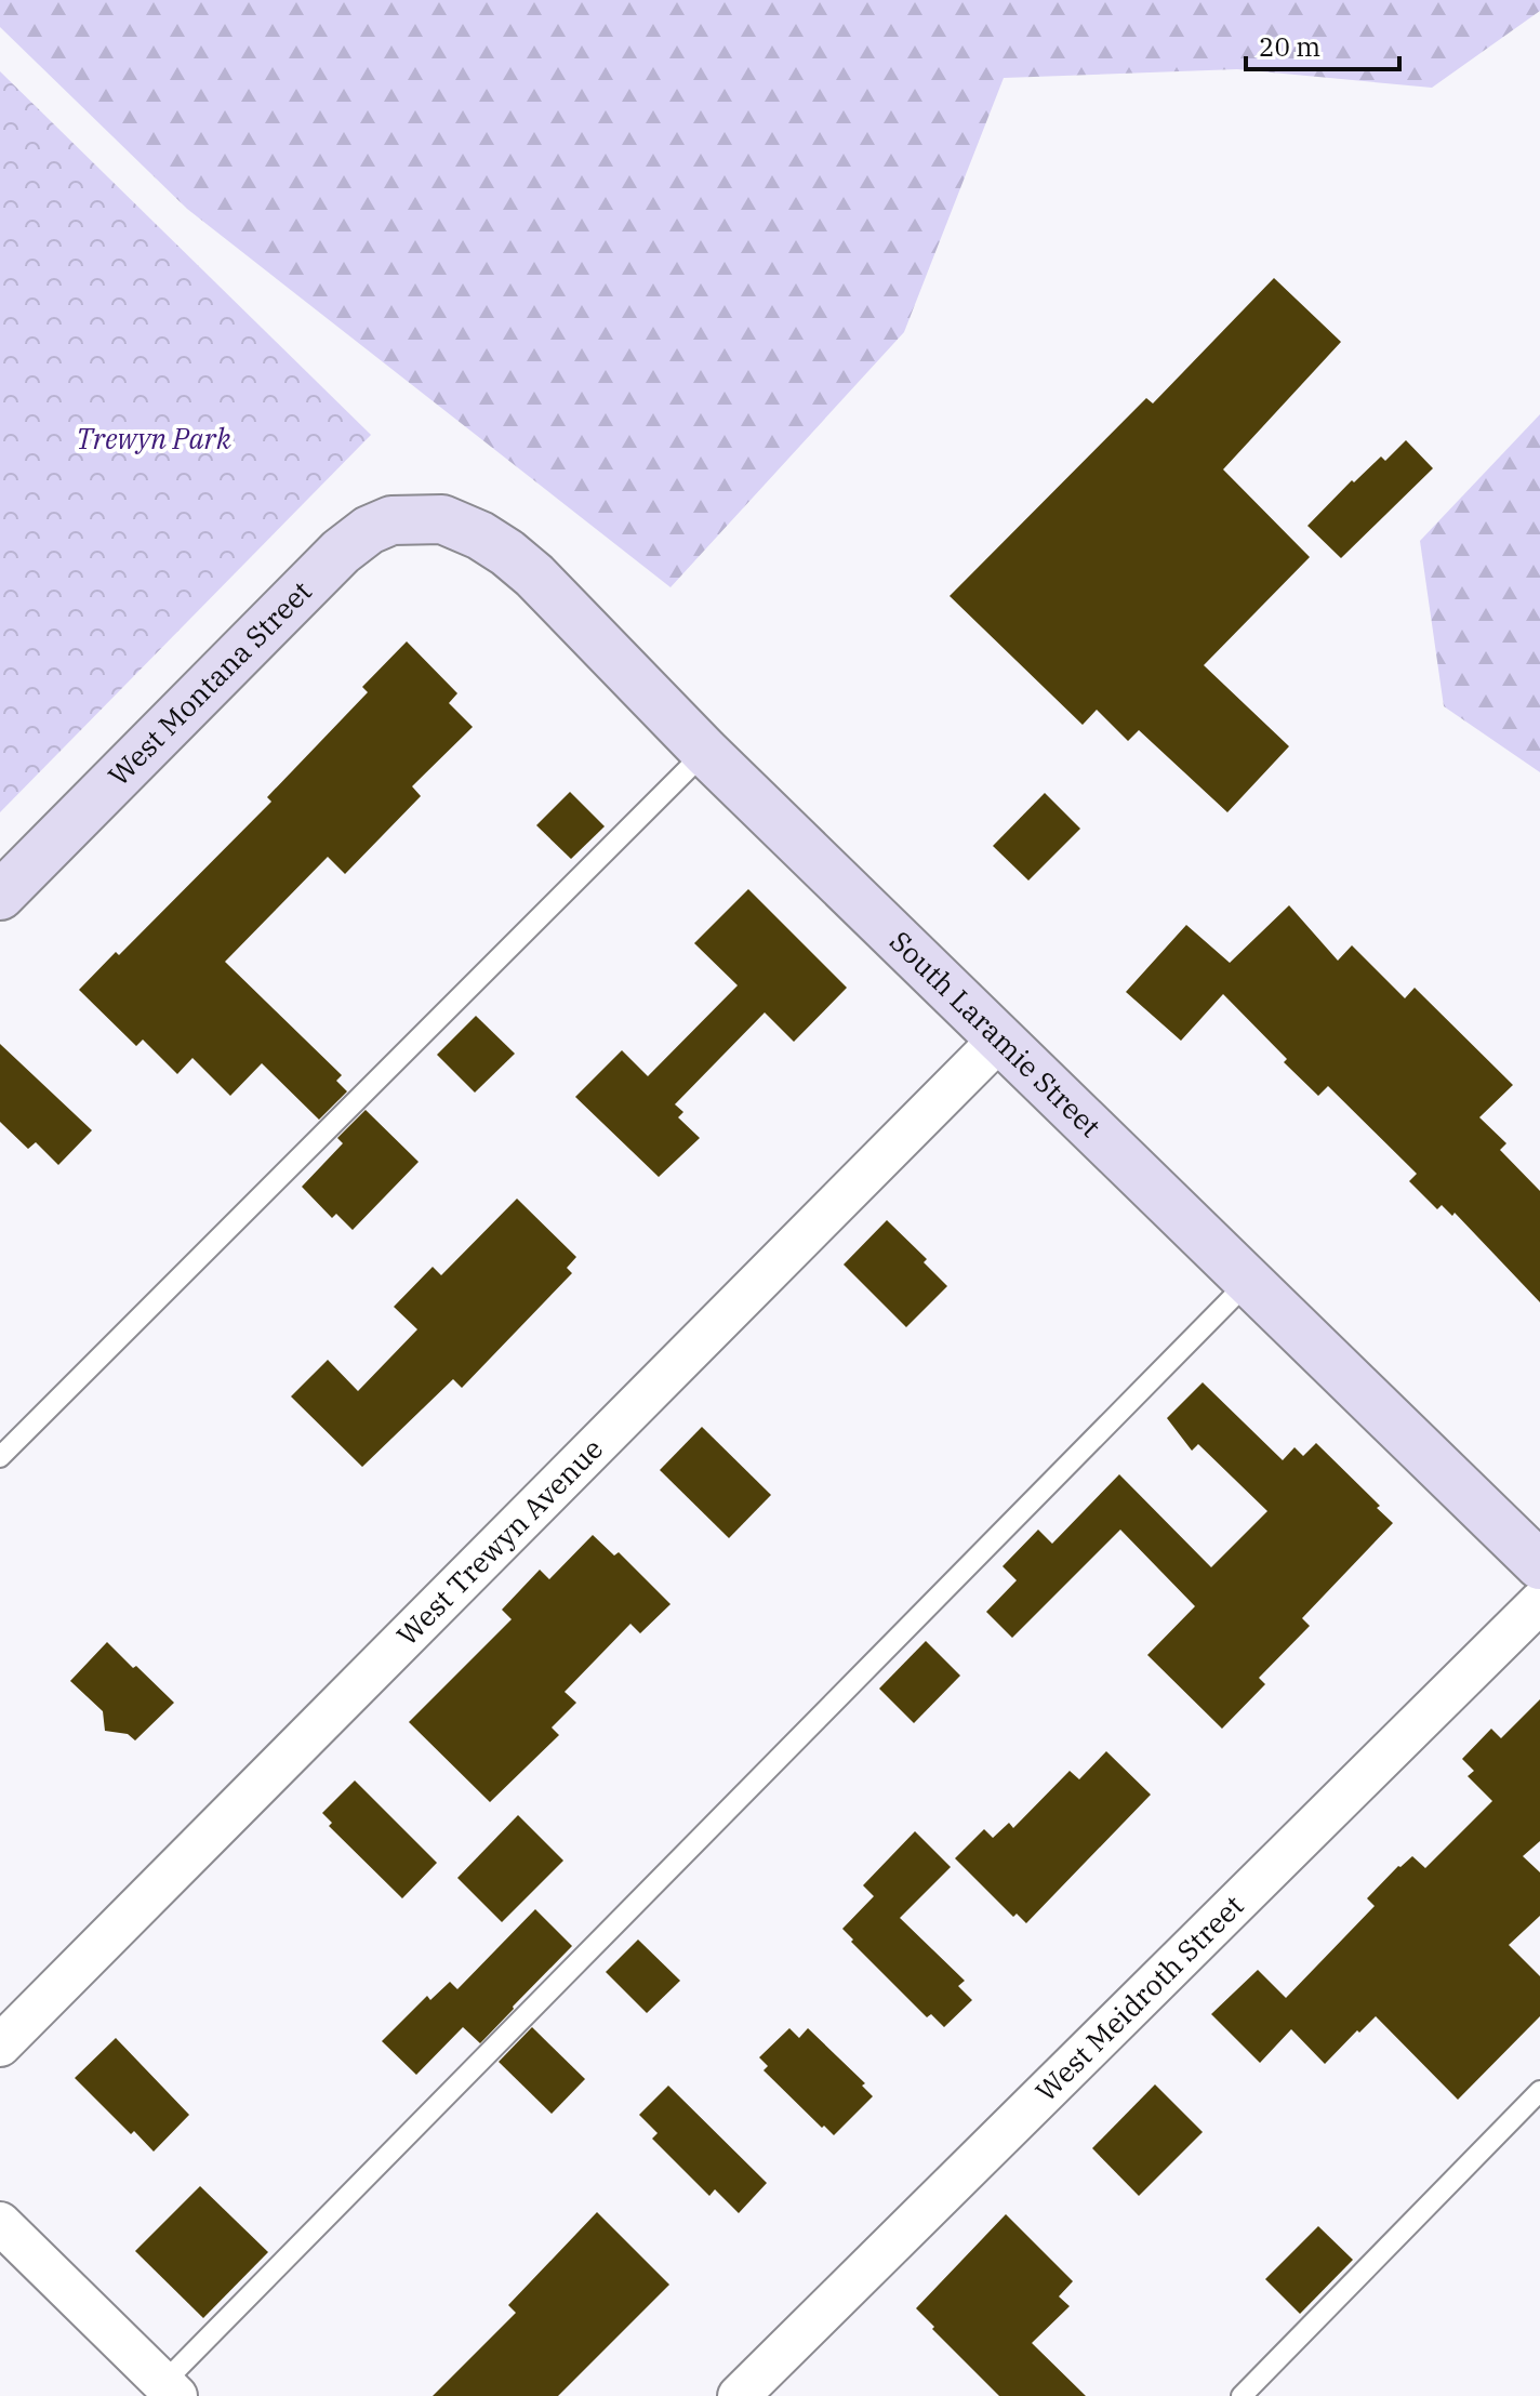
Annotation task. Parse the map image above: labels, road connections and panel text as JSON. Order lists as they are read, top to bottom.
{
  "streets": {
    "street": [
      "West Montana Street",
      "South Laramie Street",
      "West Trewyn Avenue",
      "West Meidroth Street"
    ]
  },
  "crossings": [
    ["West Montana Street", "South Laramie Street"],
    ["South Laramie Street", "West Trewyn Avenue"]
  ],
  "parks": ["Trewyn Park"],
  "scale_bar": "20 m"
}
